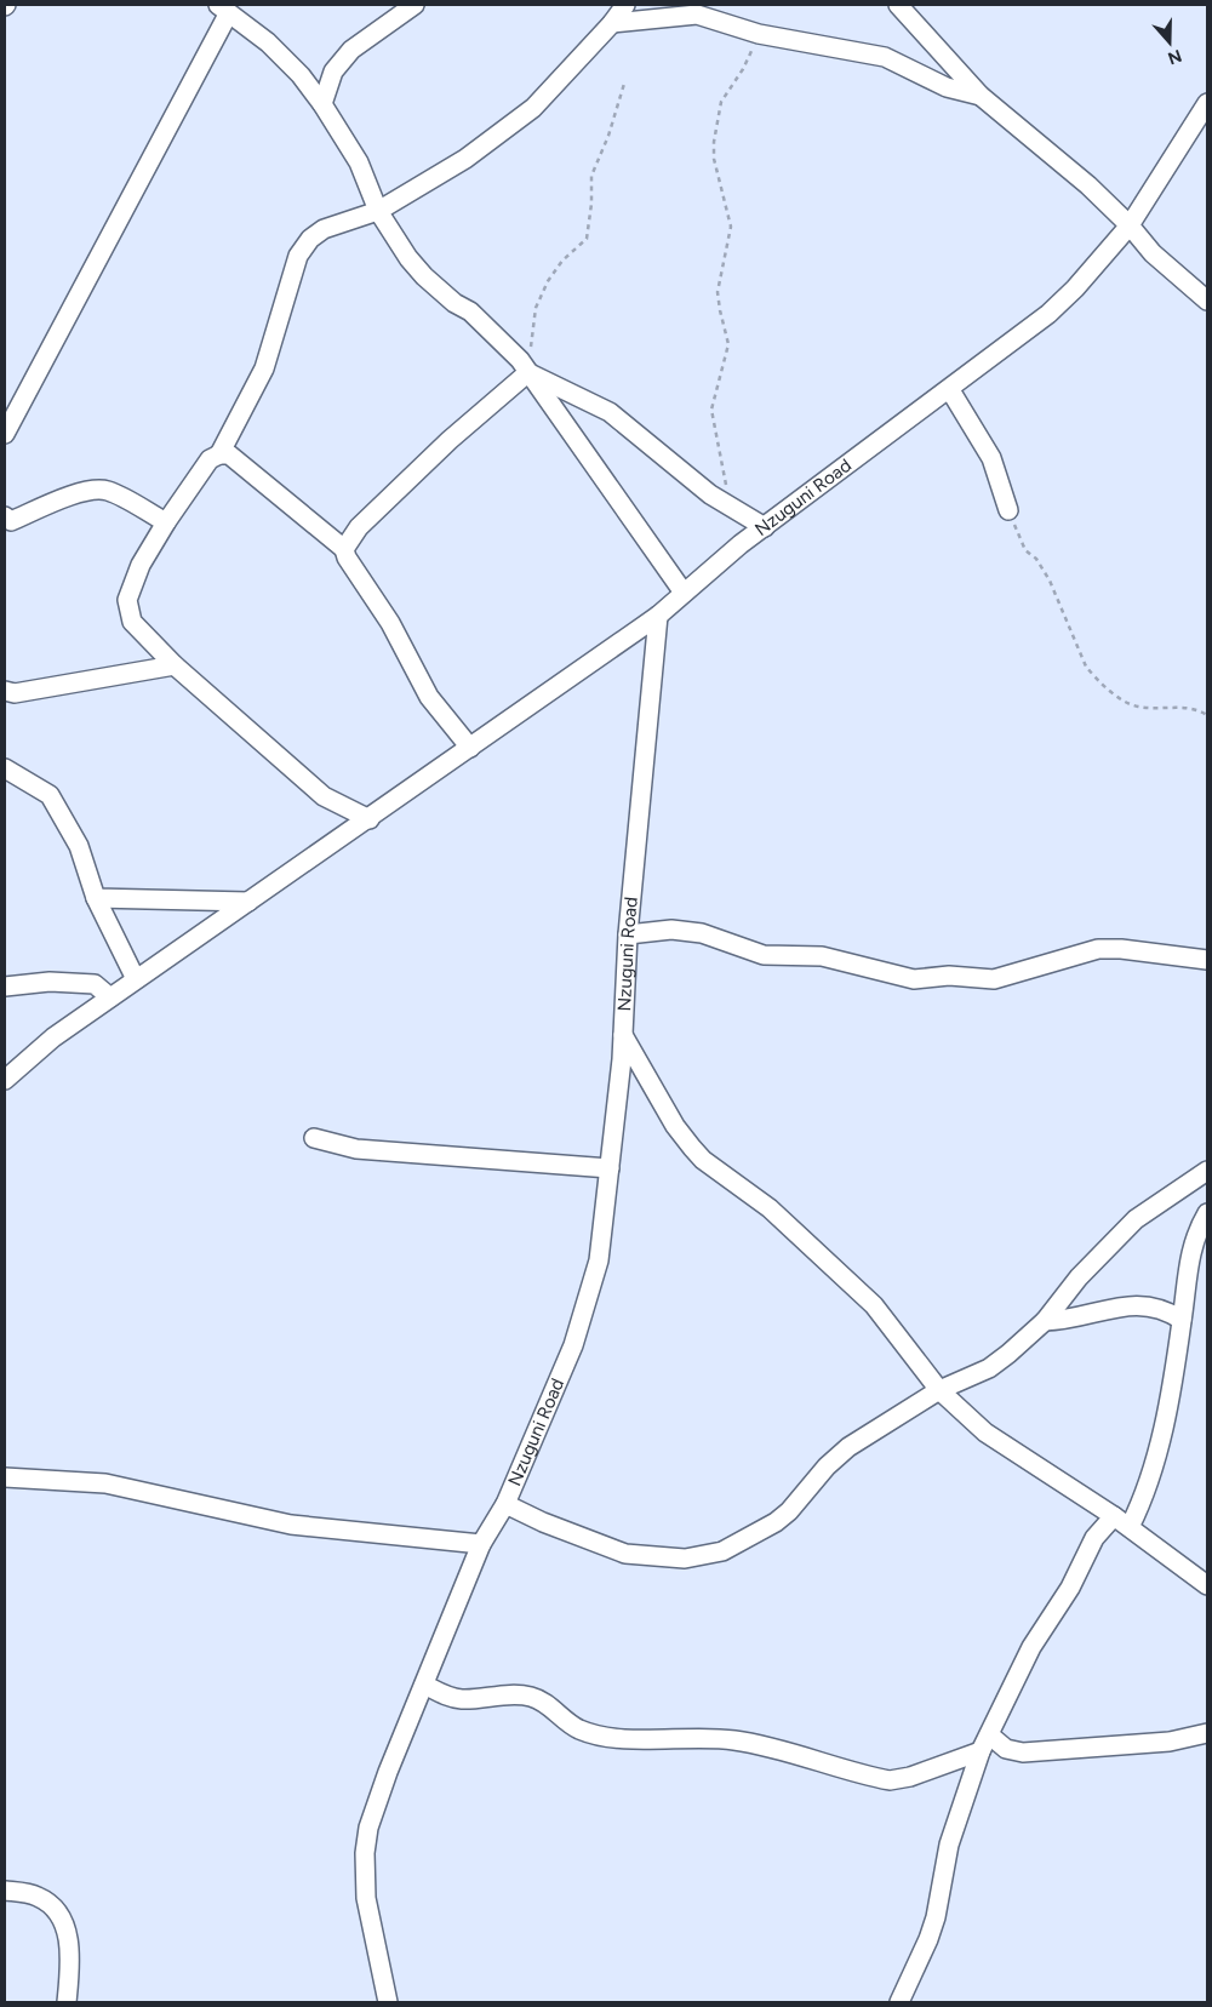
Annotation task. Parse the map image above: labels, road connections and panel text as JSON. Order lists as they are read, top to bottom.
{
  "streets": {
    "street": ["Nzuguni Road"]
  },
  "north": "bottom"
}
